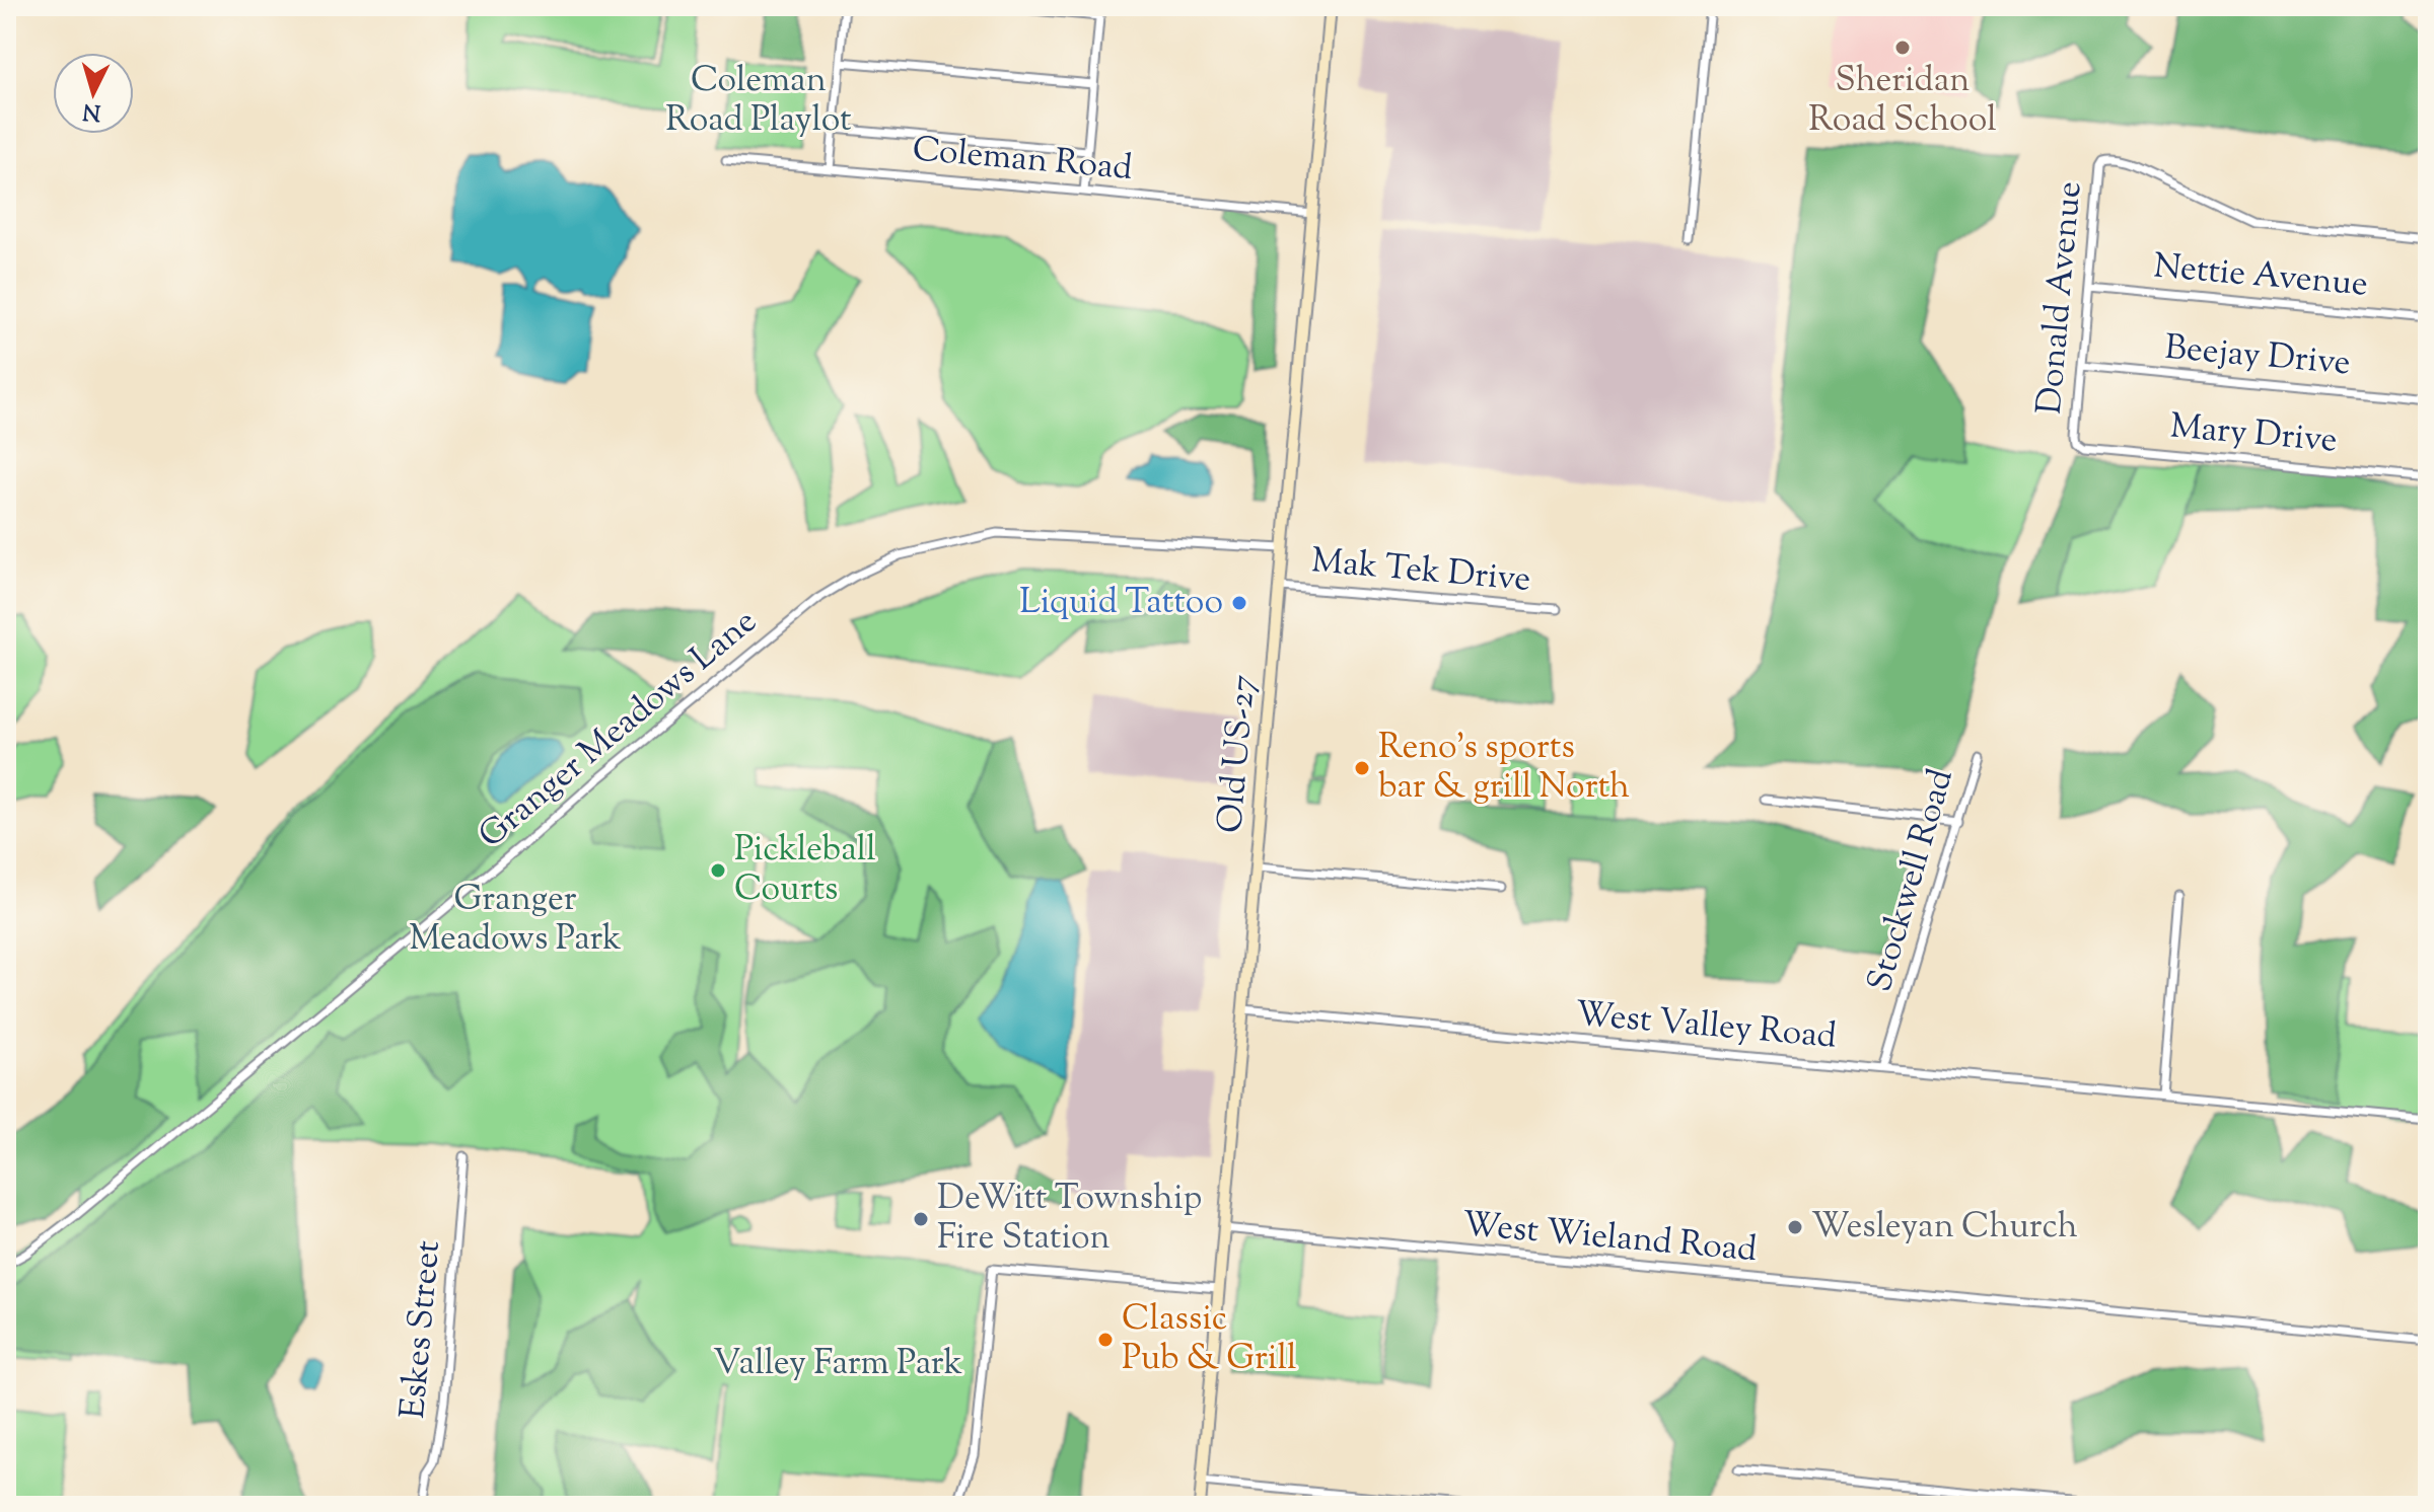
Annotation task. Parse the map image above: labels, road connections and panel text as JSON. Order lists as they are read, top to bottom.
{
  "streets": {
    "main road": ["Old US-27"],
    "street": [
      "Coleman Road",
      "Nettie Avenue",
      "Donald Avenue",
      "Beejay Drive",
      "Mary Drive",
      "Mak Tek Drive",
      "Granger Meadows Lane",
      "Stockwell Road",
      "West Valley Road",
      "West Wieland Road",
      "Eskes Street"
    ]
  },
  "crossings": [
    ["Coleman Road", "Old US-27"],
    ["Nettie Avenue", "Donald Avenue"],
    ["Donald Avenue", "Beejay Drive"],
    ["Donald Avenue", "Mary Drive"],
    ["Mak Tek Drive", "Old US-27"],
    ["Granger Meadows Lane", "Old US-27"],
    ["Old US-27", "West Valley Road"],
    ["Old US-27", "West Wieland Road"],
    ["Stockwell Road", "West Valley Road"]
  ],
  "parks": ["Coleman Road Playlot", "Granger Meadows Park", "Valley Farm Park"],
  "places": [
    "Sheridan Road School",
    "Liquid Tattoo",
    "Reno's sports bar & grill North",
    "Pickleball Courts",
    "DeWitt Township Fire Station",
    "Wesleyan Church",
    "Classic Pub & Grill"
  ],
  "north": "bottom"
}
